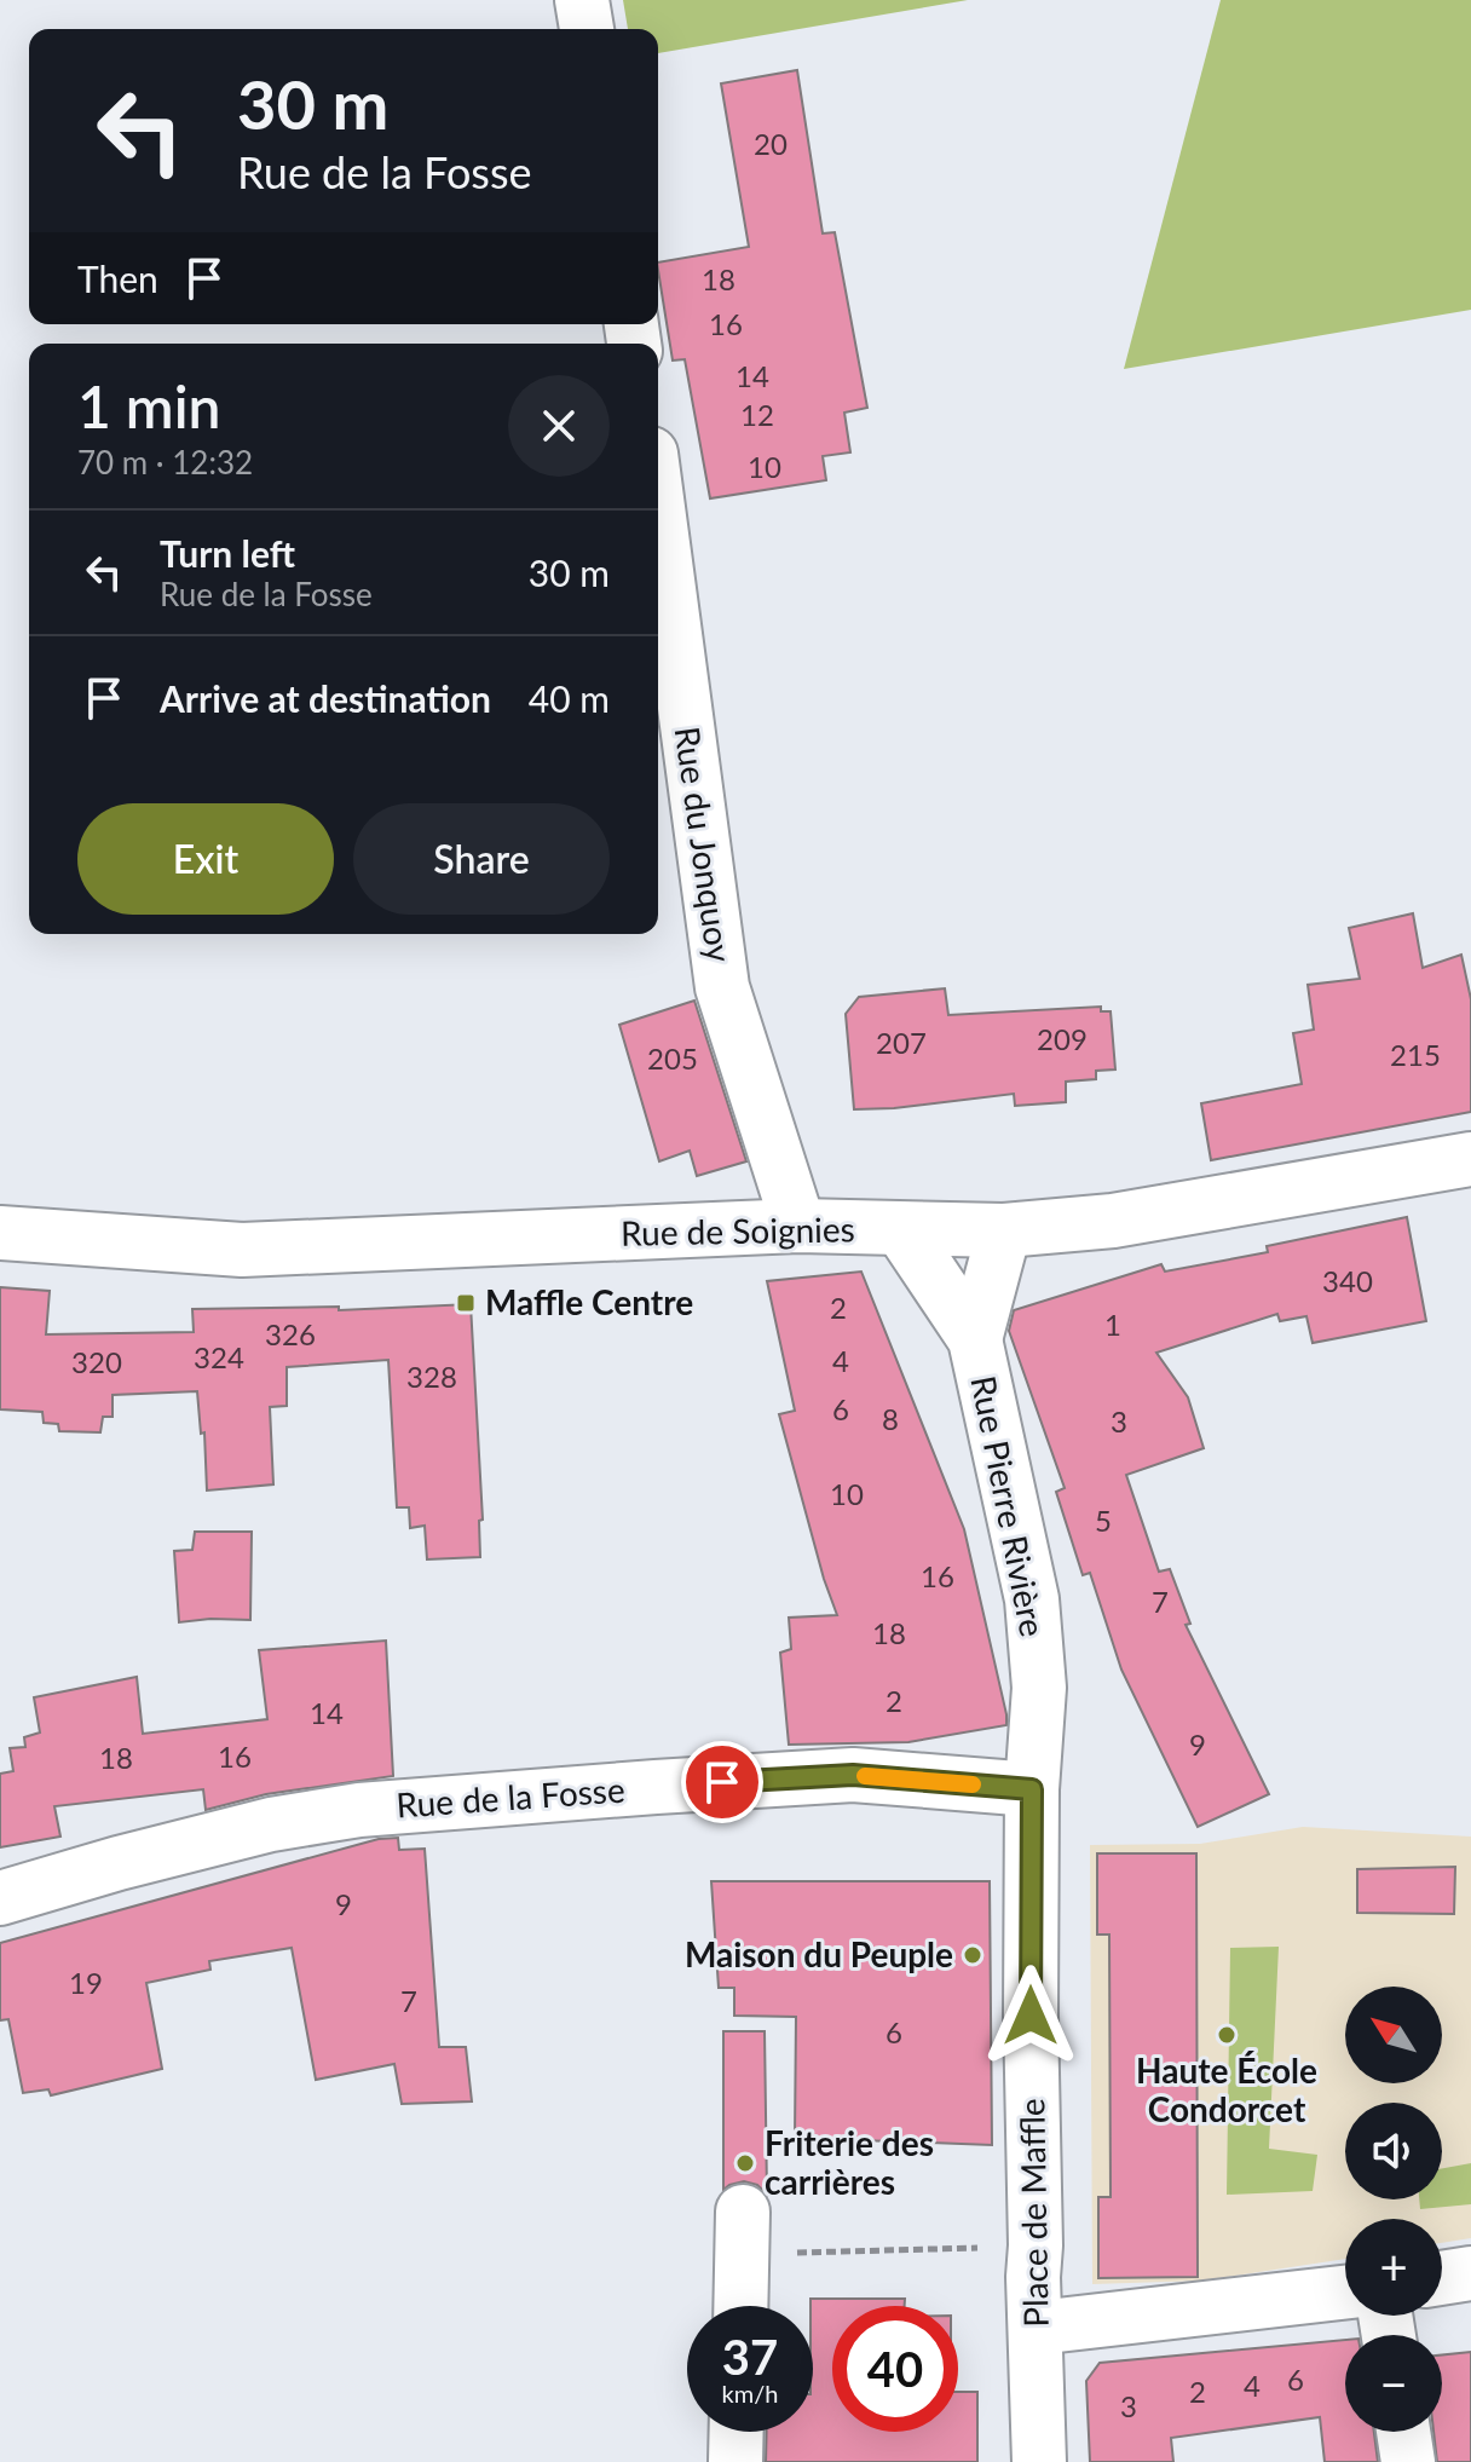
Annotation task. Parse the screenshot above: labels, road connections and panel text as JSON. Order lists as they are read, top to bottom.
{
  "streets": {
    "street": [
      "Rue du Jonquoy",
      "Rue de Soignies",
      "Rue Pierre Rivière",
      "Rue de la Fosse",
      "Place de Maffle"
    ]
  },
  "crossings": [
    ["Rue du Jonquoy", "Rue de Soignies"],
    ["Rue de Soignies", "Rue Pierre Rivière"],
    ["Rue Pierre Rivière", "Rue de la Fosse"],
    ["Rue Pierre Rivière", "Place de Maffle"],
    ["Rue de la Fosse", "Place de Maffle"]
  ],
  "places": {
    "transit": ["Maffle Centre"],
    "other": ["Maison du Peuple", "Haute École Condorcet", "Friterie des carrières"]
  },
  "house_numbers": [
    "20",
    "18",
    "16",
    "14",
    "12",
    "10",
    "209",
    "207",
    "215",
    "205",
    "340",
    "2",
    "1",
    "326",
    "324",
    "4",
    "320",
    "328",
    "6",
    "8",
    "3",
    "10",
    "5",
    "16",
    "7",
    "18",
    "2",
    "14",
    "9",
    "16",
    "18",
    "9",
    "19",
    "7",
    "6",
    "6",
    "4",
    "2",
    "3"
  ],
  "north": "top left",
  "page": {
    "turn": ["30 m", "Rue de la Fosse"],
    "then": "Then",
    "heading": ["1 min", "70 m · 12:32"],
    "list": [
      {
        "name": "Turn left",
        "note": "Rue de la Fosse",
        "value": "30 m"
      },
      {
        "name": "Arrive at destination",
        "value": "40 m"
      }
    ],
    "buttons": ["Exit", "Share"],
    "map_buttons": ["+", "−"],
    "speed": "37 km/h",
    "limit": "40"
  }
}
